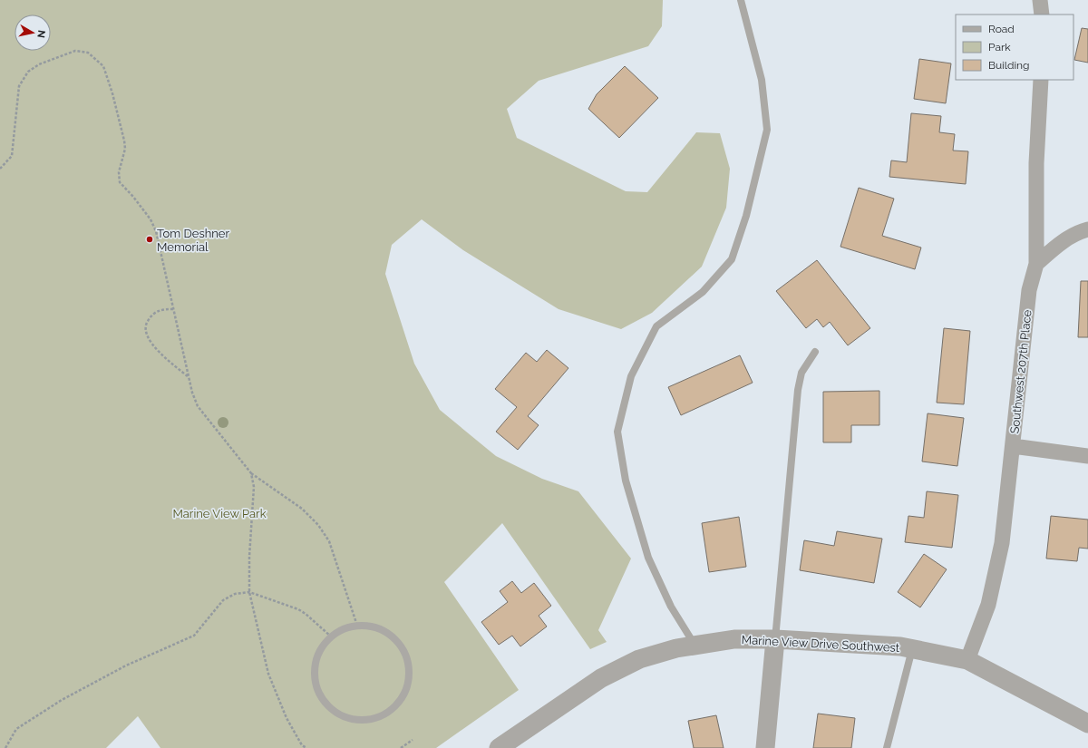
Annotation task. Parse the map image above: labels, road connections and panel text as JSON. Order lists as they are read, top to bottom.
{
  "streets": {
    "street": ["Southwest 207th Place", "Marine View Drive Southwest"]
  },
  "crossings": [
    ["Southwest 207th Place", "Marine View Drive Southwest"]
  ],
  "parks": ["Marine View Park"],
  "places": ["Tom Deshner Memorial"],
  "legend": ["Road", "Park", "Building"],
  "north": "right"
}
